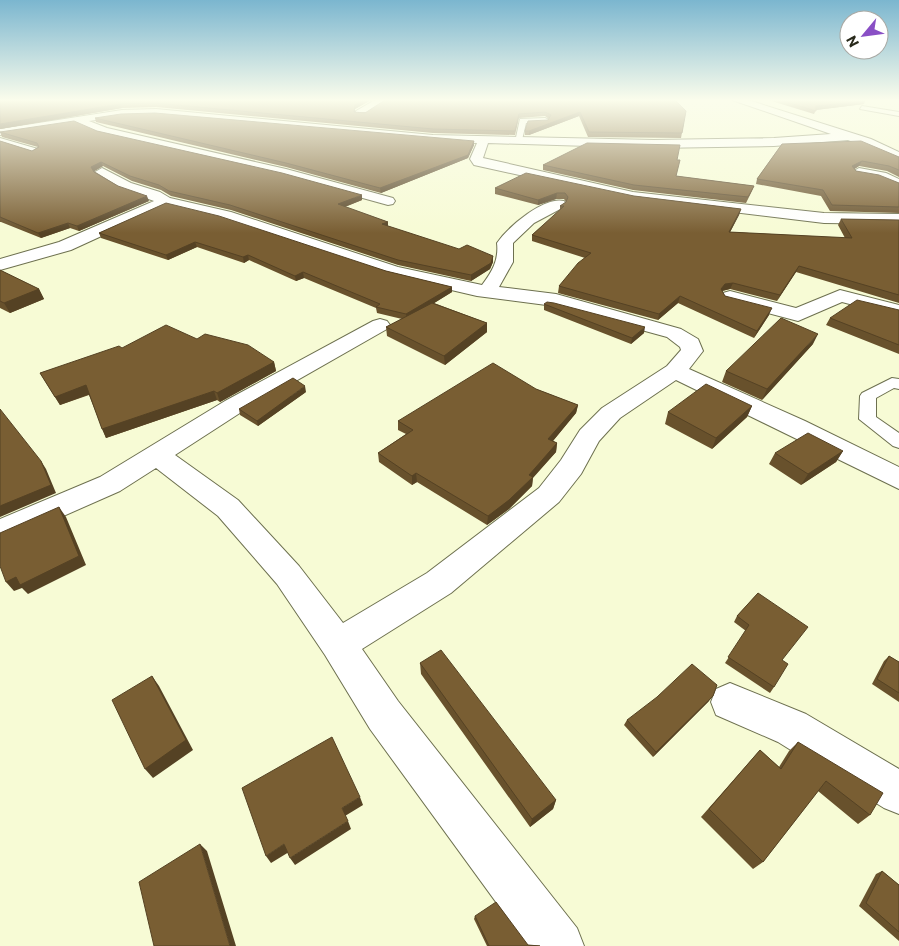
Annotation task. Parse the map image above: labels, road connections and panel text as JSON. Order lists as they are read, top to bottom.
{
  "north": "bottom left"
}
